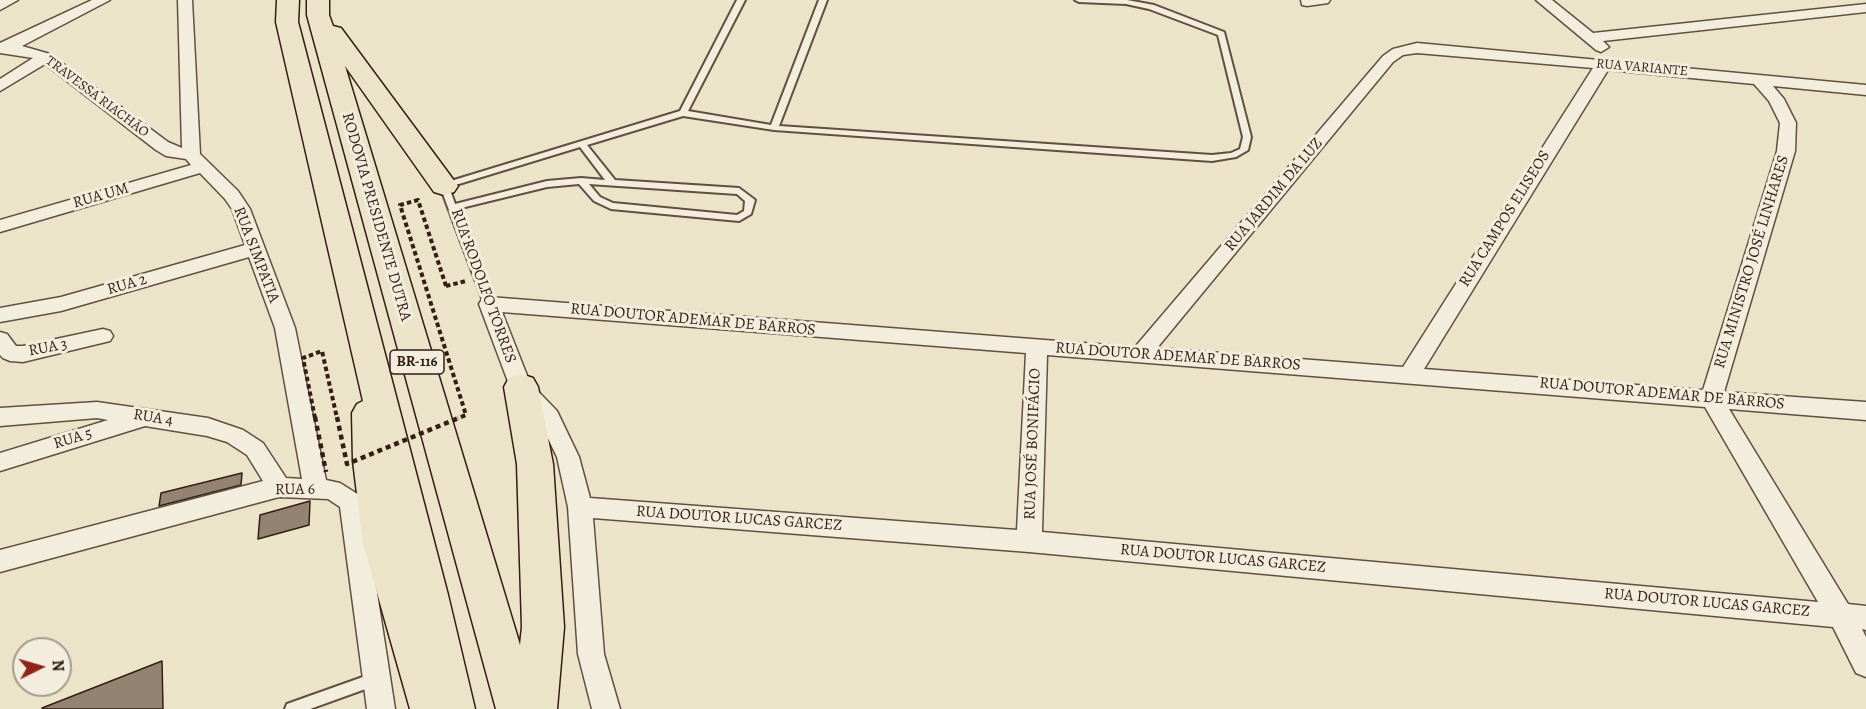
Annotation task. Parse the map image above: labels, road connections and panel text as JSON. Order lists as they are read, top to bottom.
{
  "streets": {
    "highway": ["RODOVIA PRESIDENTE DUTRA", "BR-116"],
    "street": [
      "RUA VARIANTE",
      "TRAVESSA RIACHÃO",
      "RUA JARDIM DA LUZ",
      "RUA UM",
      "RUA CAMPOS ELISEOS",
      "RUA SIMPATIA",
      "RUA MINISTRO JOSÉ LINHARES",
      "RUA 2",
      "RUA RODOLFO TORRES",
      "RUA DOUTOR ADEMAR DE BARROS",
      "RUA 3",
      "RUA 4",
      "RUA 5",
      "RUA JOSÉ BONIFÁCIO",
      "RUA 6",
      "RUA DOUTOR LUCAS GARCEZ"
    ]
  },
  "crossings": [
    ["RUA VARIANTE", "RUA JARDIM DA LUZ"],
    ["RUA VARIANTE", "RUA CAMPOS ELISEOS"],
    ["RUA VARIANTE", "RUA MINISTRO JOSÉ LINHARES"],
    ["TRAVESSA RIACHÃO", "RUA UM"],
    ["TRAVESSA RIACHÃO", "RUA SIMPATIA"],
    ["RUA JARDIM DA LUZ", "RUA DOUTOR ADEMAR DE BARROS"],
    ["RUA UM", "RUA SIMPATIA"],
    ["RUA CAMPOS ELISEOS", "RUA DOUTOR ADEMAR DE BARROS"],
    ["RUA SIMPATIA", "RUA 2"],
    ["RUA SIMPATIA", "RUA 6"],
    ["RUA MINISTRO JOSÉ LINHARES", "RUA DOUTOR ADEMAR DE BARROS"],
    ["RUA RODOLFO TORRES", "RUA DOUTOR ADEMAR DE BARROS"],
    ["RUA DOUTOR ADEMAR DE BARROS", "RUA JOSÉ BONIFÁCIO"],
    ["RUA 4", "RUA 5"],
    ["RUA 4", "RUA 6"],
    ["RUA JOSÉ BONIFÁCIO", "RUA DOUTOR LUCAS GARCEZ"]
  ],
  "north": "right"
}
